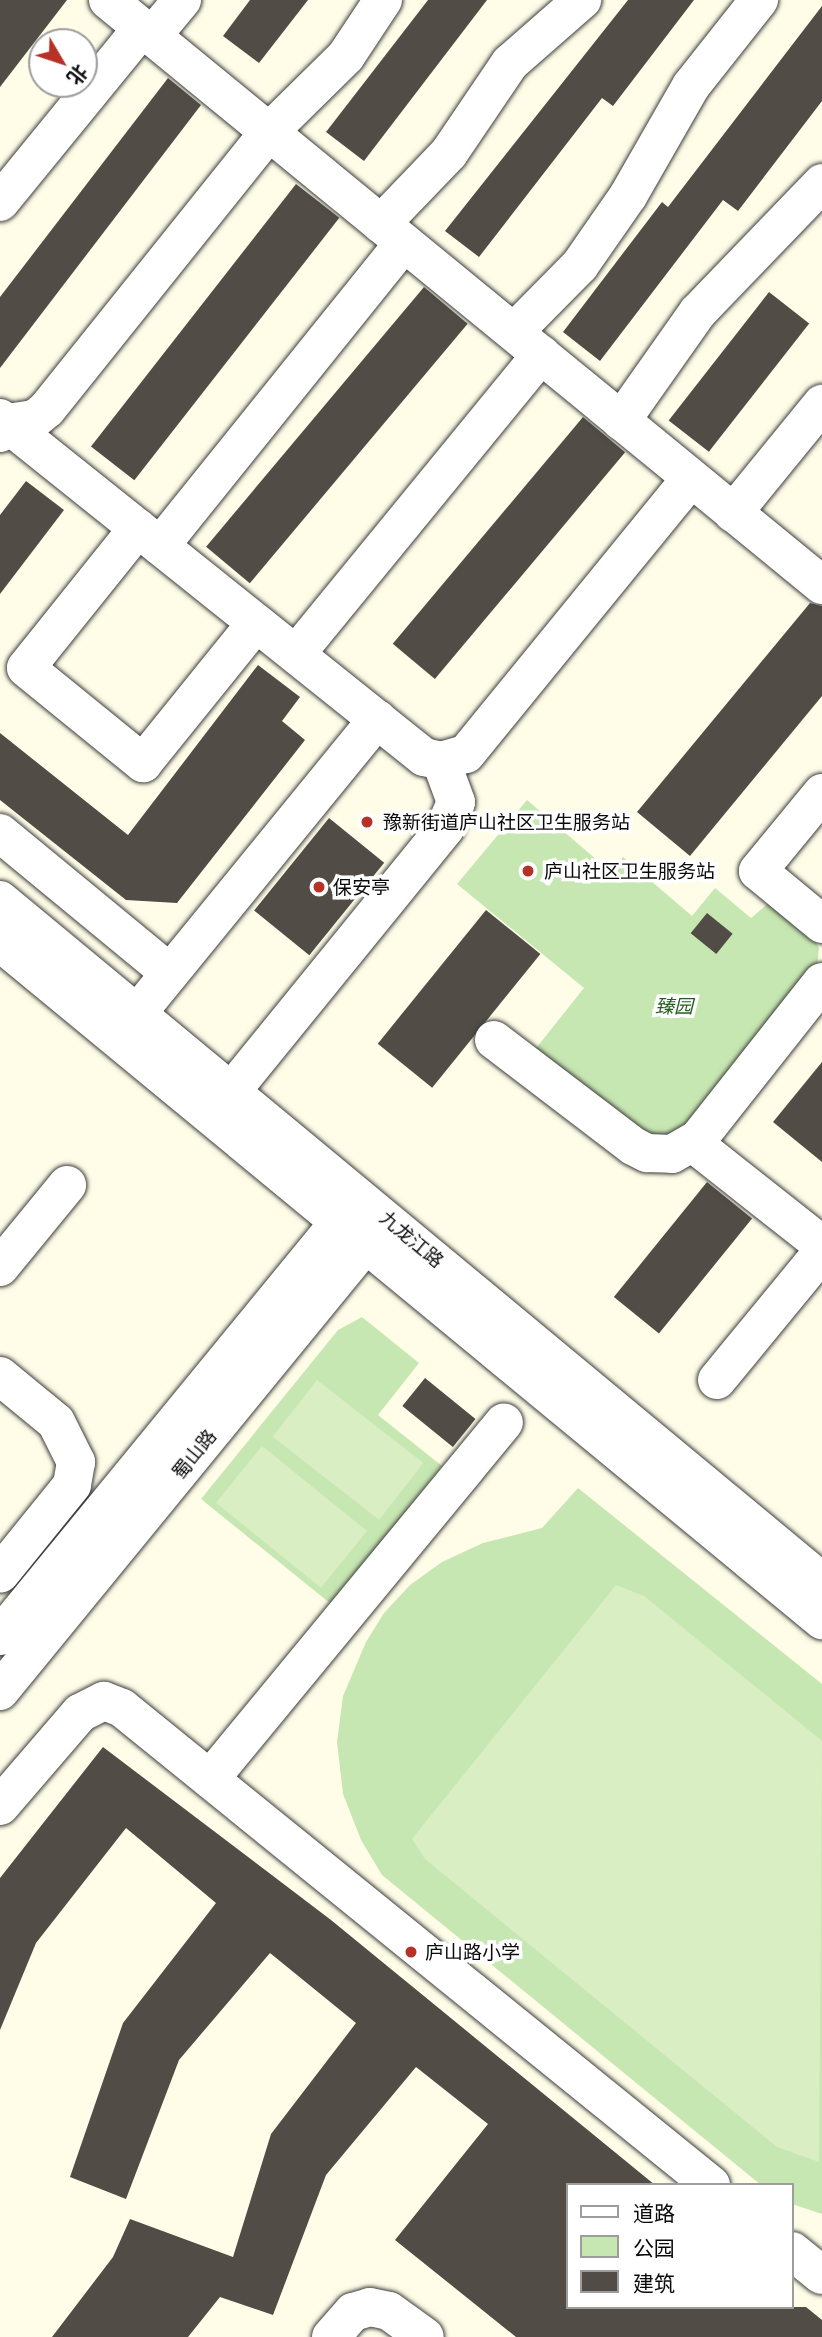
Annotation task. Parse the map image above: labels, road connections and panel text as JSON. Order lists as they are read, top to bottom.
{
  "streets": {
    "street": ["九龙江路", "蜀山路"]
  },
  "crossings": [
    ["九龙江路", "蜀山路"]
  ],
  "parks": ["臻园"],
  "places": [
    "豫新街道庐山社区卫生服务站",
    "庐山社区卫生服务站",
    "保安亭",
    "庐山路小学"
  ],
  "legend": ["道路", "公园", "建筑"],
  "north": "bottom right"
}
